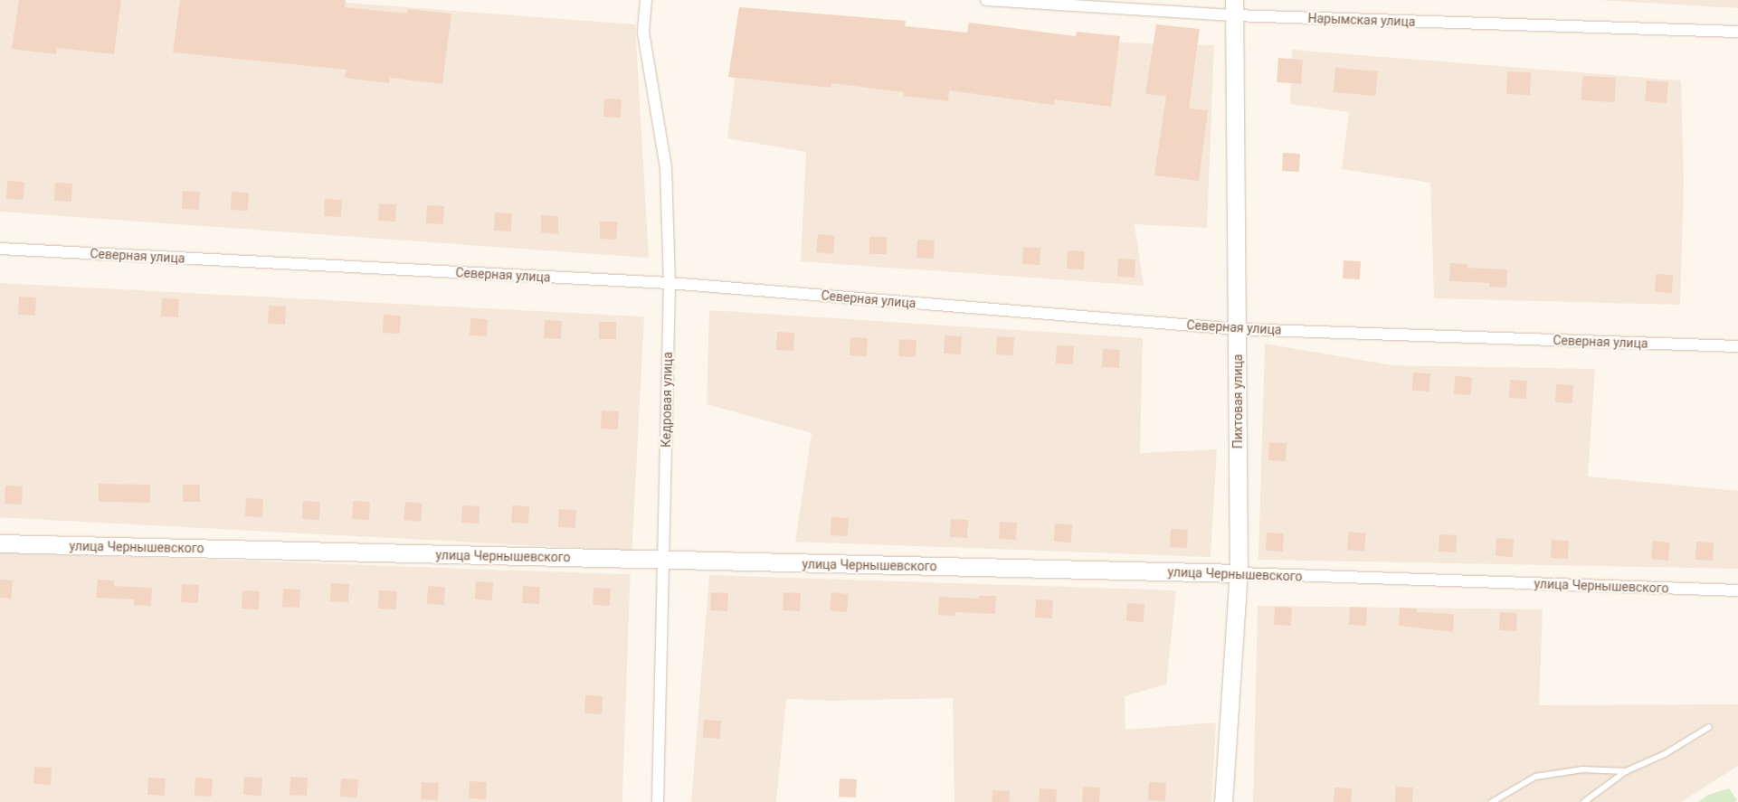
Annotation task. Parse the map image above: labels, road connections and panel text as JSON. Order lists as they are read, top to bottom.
{
  "streets": {
    "street": [
      "Нарымская улица",
      "Северная улица",
      "Кедровая улица",
      "Пихтовая улица",
      "улица Чернышевского"
    ]
  },
  "crossings": [
    ["Нарымская улица", "Пихтовая улица"],
    ["Северная улица", "Кедровая улица"],
    ["Северная улица", "Пихтовая улица"],
    ["Кедровая улица", "улица Чернышевского"],
    ["Пихтовая улица", "улица Чернышевского"]
  ]
}
